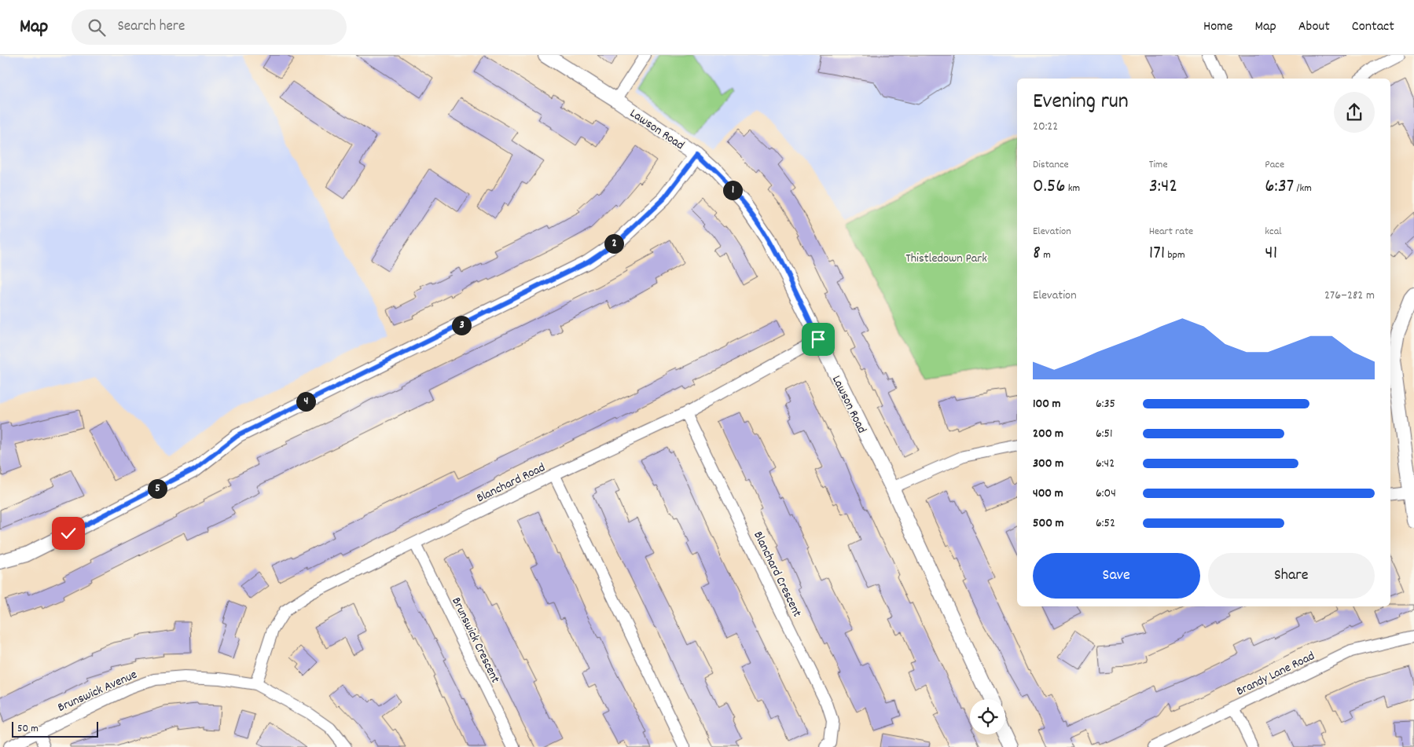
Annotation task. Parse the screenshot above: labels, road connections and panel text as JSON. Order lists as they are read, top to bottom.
{
  "streets": {
    "street": [
      "Lawson Road",
      "Blanchard Road",
      "Blanchard Crescent",
      "Brunswick Crescent",
      "Brandy Lane Road",
      "Brunswick Avenue"
    ]
  },
  "crossings": [
    ["Lawson Road", "Blanchard Road"],
    ["Blanchard Road", "Blanchard Crescent"],
    ["Blanchard Road", "Brunswick Crescent"],
    ["Blanchard Road", "Brunswick Avenue"]
  ],
  "parks": ["Thistledown Park"],
  "scale_bar": "50 m",
  "page": {
    "header": "Map",
    "search": "Search here",
    "nav": [
      "Home",
      "Map",
      "About",
      "Contact"
    ],
    "heading": ["Evening run", "20:22"],
    "stats": [
      ["Distance", "0.56 km"],
      ["Time", "3:42"],
      ["Pace", "6:37 /km"],
      ["Elevation", "8 m"],
      ["Heart rate", "171 bpm"],
      ["kcal", "41"]
    ],
    "pins": [
      "1",
      "2",
      "3",
      "4",
      "5"
    ],
    "chart": ["Elevation", "276–282 m"],
    "list": [
      {
        "name": "100 m",
        "note": "6:35"
      },
      {
        "name": "200 m",
        "note": "6:51"
      },
      {
        "name": "300 m",
        "note": "6:42"
      },
      {
        "name": "400 m",
        "note": "6:04"
      },
      {
        "name": "500 m",
        "note": "6:52"
      }
    ],
    "buttons": ["Save", "Share"],
    "scale": "50 m"
  }
}
